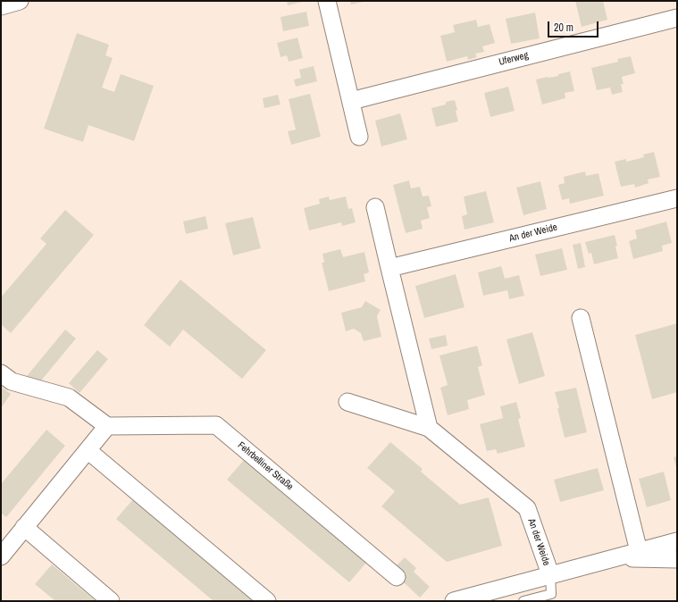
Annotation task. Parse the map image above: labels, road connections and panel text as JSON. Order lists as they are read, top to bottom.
{
  "streets": {
    "street": ["Uferweg", "An der Weide", "Fehrbelliner Straße"]
  },
  "scale_bar": "20 m"
}
